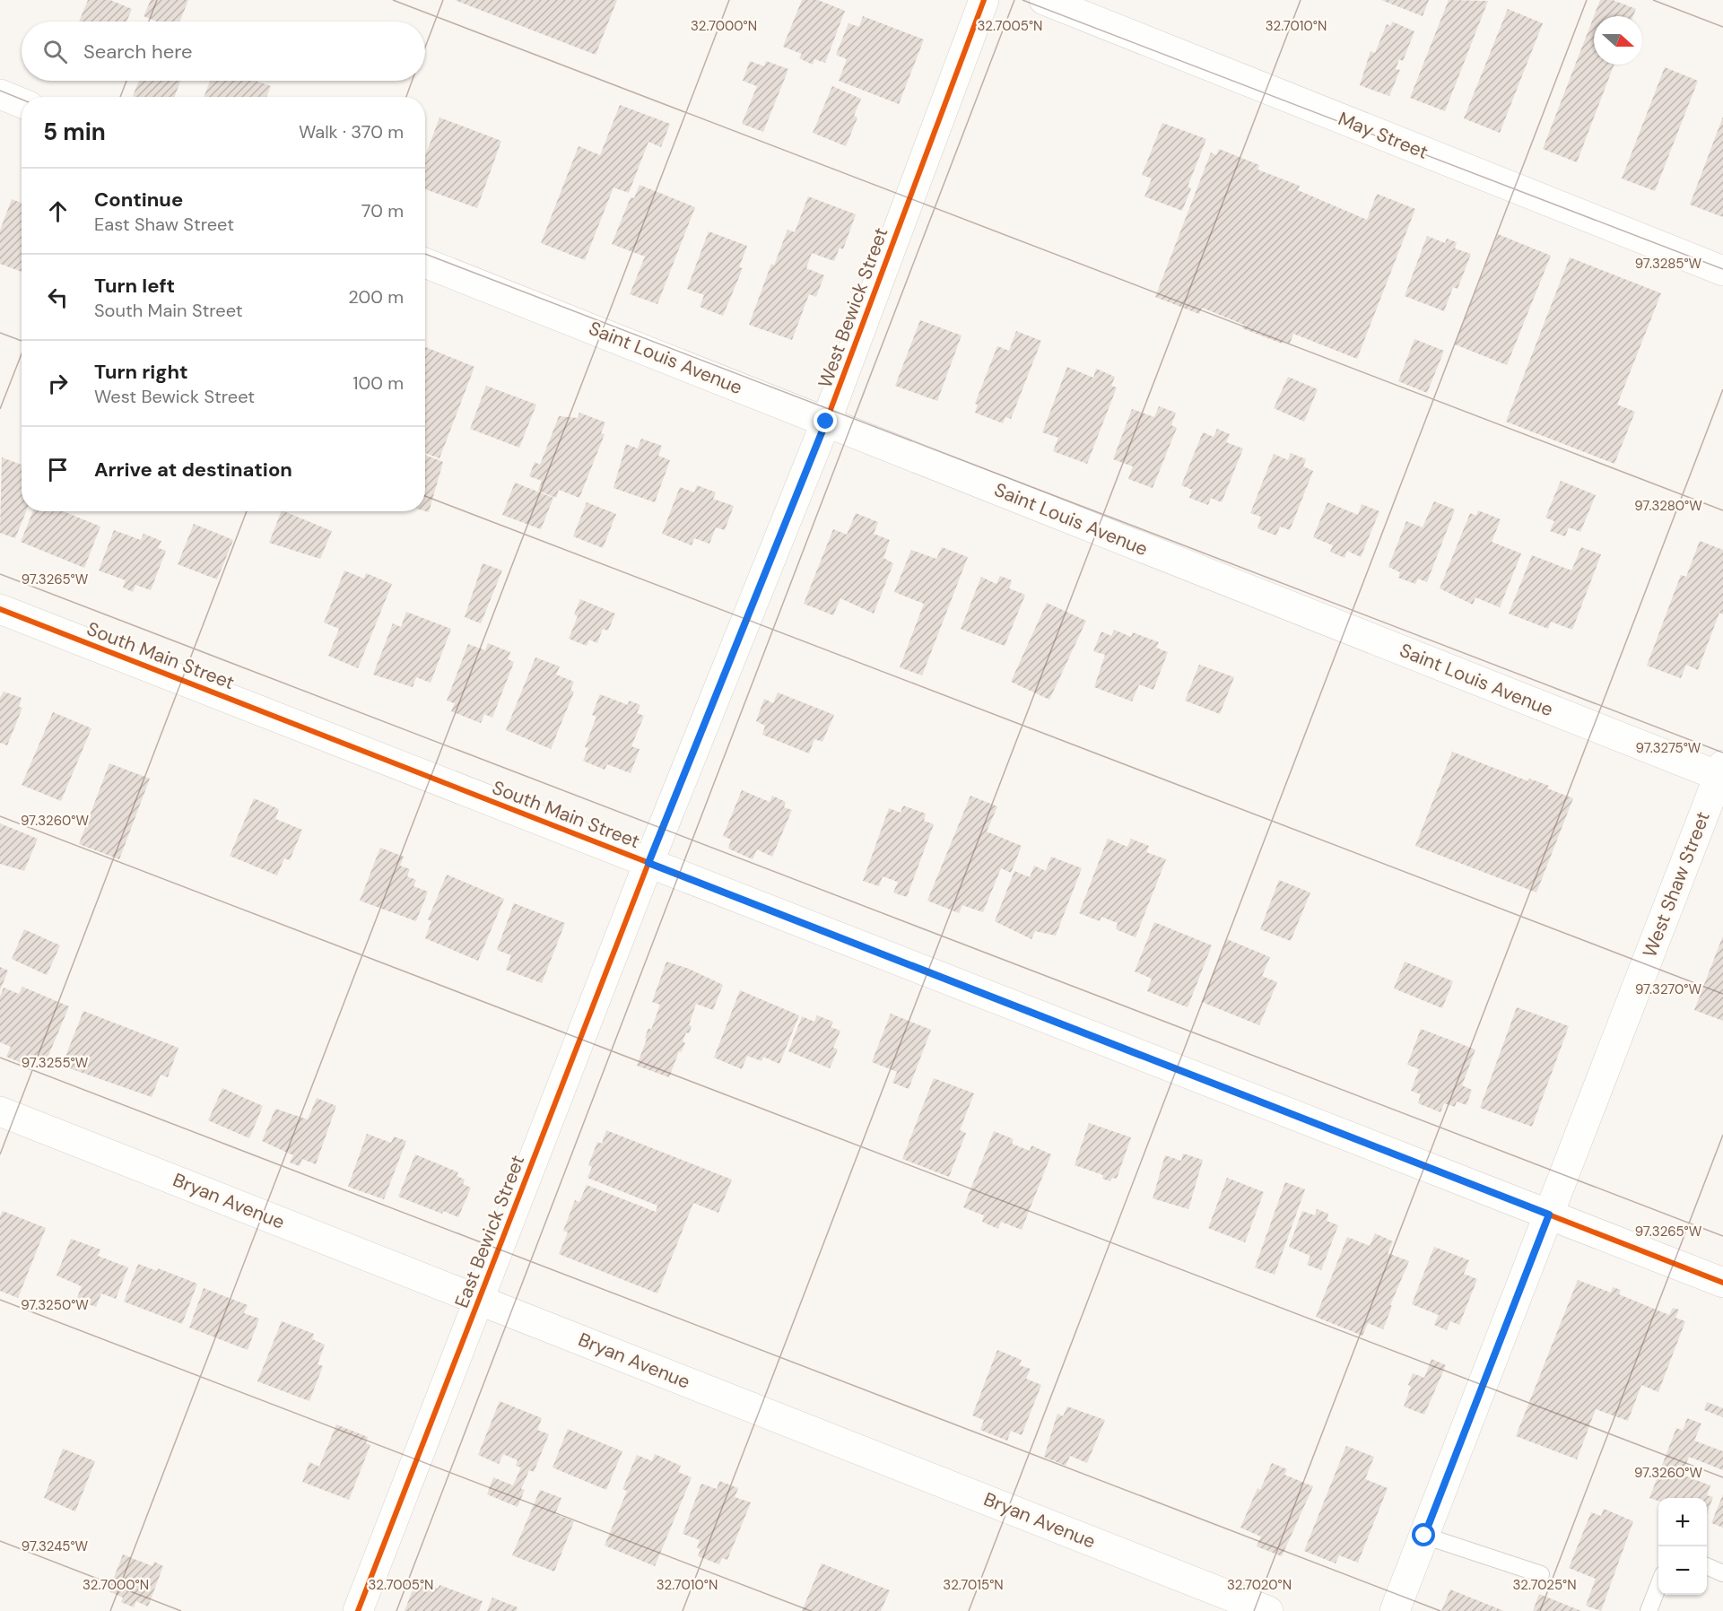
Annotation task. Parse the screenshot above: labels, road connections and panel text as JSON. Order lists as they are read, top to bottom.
{
  "streets": {
    "street": [
      "May Street",
      "West Bewick Street",
      "Saint Louis Avenue",
      "South Main Street",
      "West Shaw Street",
      "Bryan Avenue",
      "East Bewick Street"
    ]
  },
  "crossings": [
    ["West Bewick Street", "Saint Louis Avenue"],
    ["West Bewick Street", "South Main Street"],
    ["West Bewick Street", "East Bewick Street"],
    ["Saint Louis Avenue", "West Shaw Street"],
    ["South Main Street", "West Shaw Street"],
    ["South Main Street", "East Bewick Street"],
    ["Bryan Avenue", "East Bewick Street"]
  ],
  "north": "right",
  "page": {
    "search": "Search here",
    "heading": ["5 min", "Walk · 370 m"],
    "list": [
      ["Continue", "East Shaw Street", "70 m"],
      ["Turn left", "South Main Street", "200 m"],
      ["Turn right", "West Bewick Street", "100 m"],
      "Arrive at destination"
    ],
    "map_buttons": ["+", "−"]
  },
  "coordinates": [
    "32.7000°N",
    "32.7005°N",
    "32.7010°N",
    "97.3285°W",
    "97.3280°W",
    "97.3265°W",
    "97.3275°W",
    "97.3260°W",
    "97.3270°W",
    "97.3255°W",
    "97.3250°W",
    "97.3245°W",
    "32.7015°N",
    "32.7020°N",
    "32.7025°N"
  ]
}
